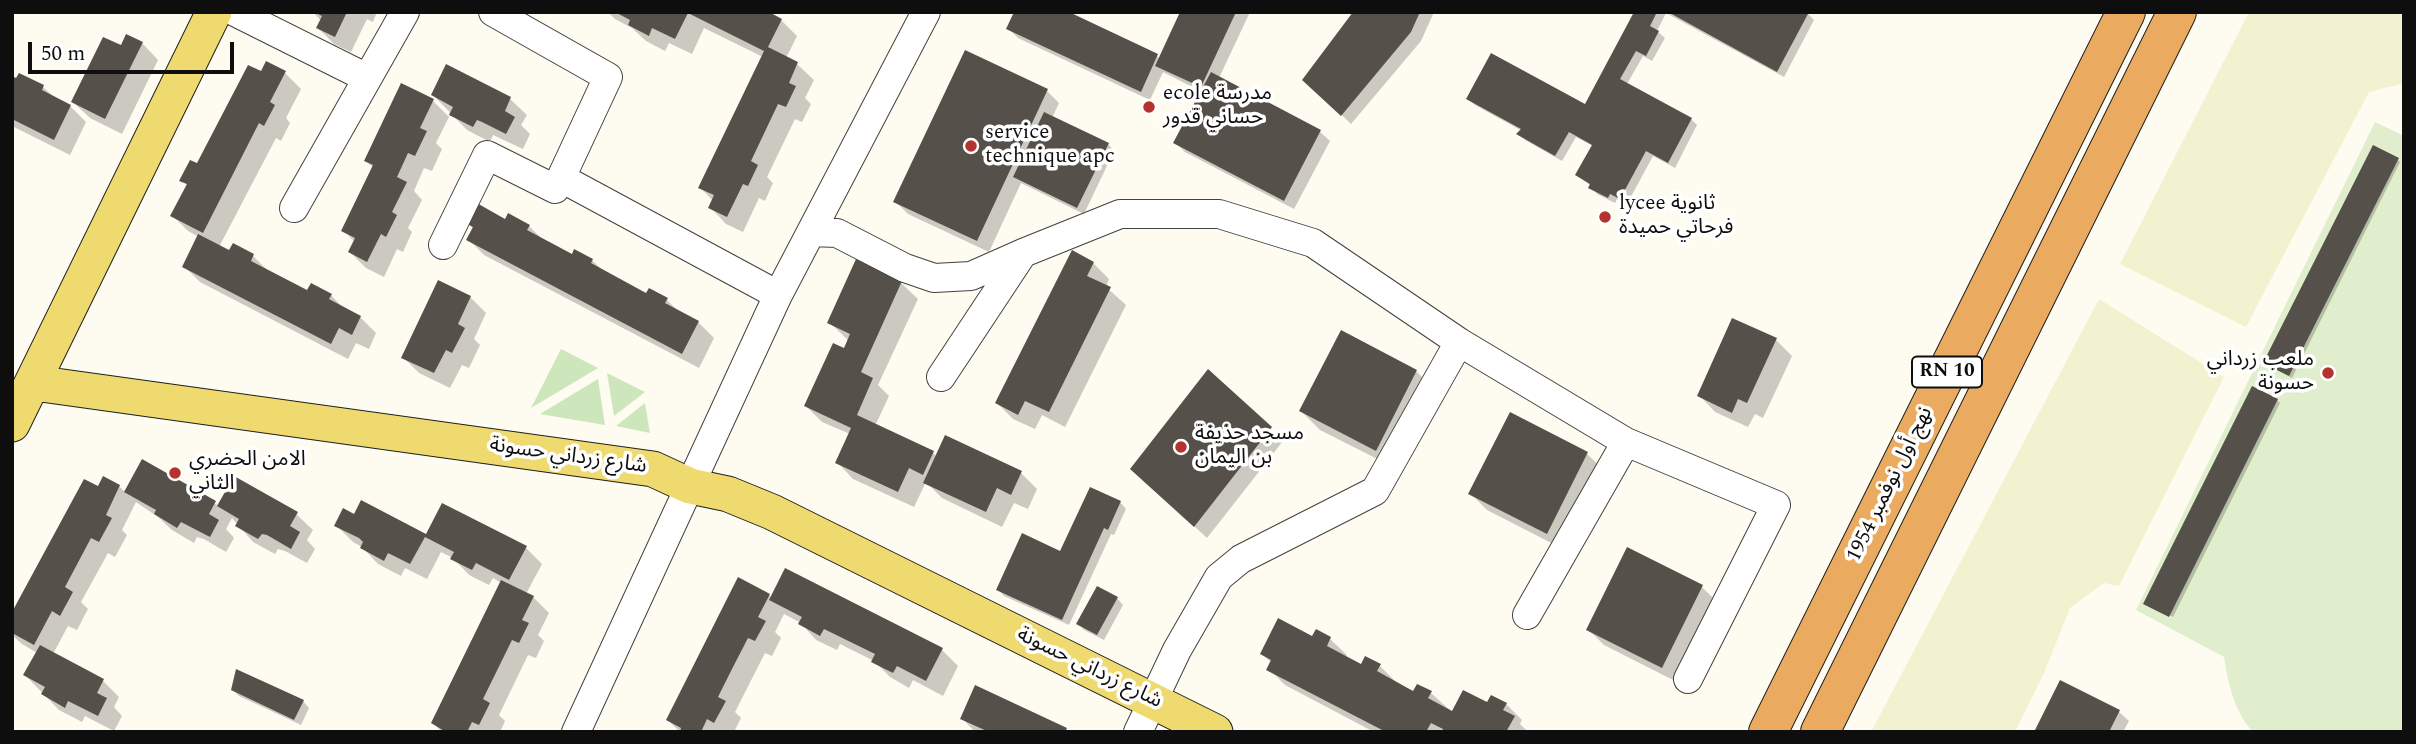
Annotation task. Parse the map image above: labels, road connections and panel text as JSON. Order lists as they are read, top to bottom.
{
  "streets": {
    "highway": ["RN 10", "نهج أول نوفمبر 1954"],
    "main road": ["شارع زرداني حسونة"]
  },
  "places": [
    "ecole مدرسة حساني قدور",
    "service technique apc",
    "lycee ثانوية فرحاتي حميدة",
    "ملعب زرداني حسونة",
    "مسجد حذيفة بن اليمان",
    "الامن الحضري الثاني"
  ],
  "scale_bar": "50 m"
}
